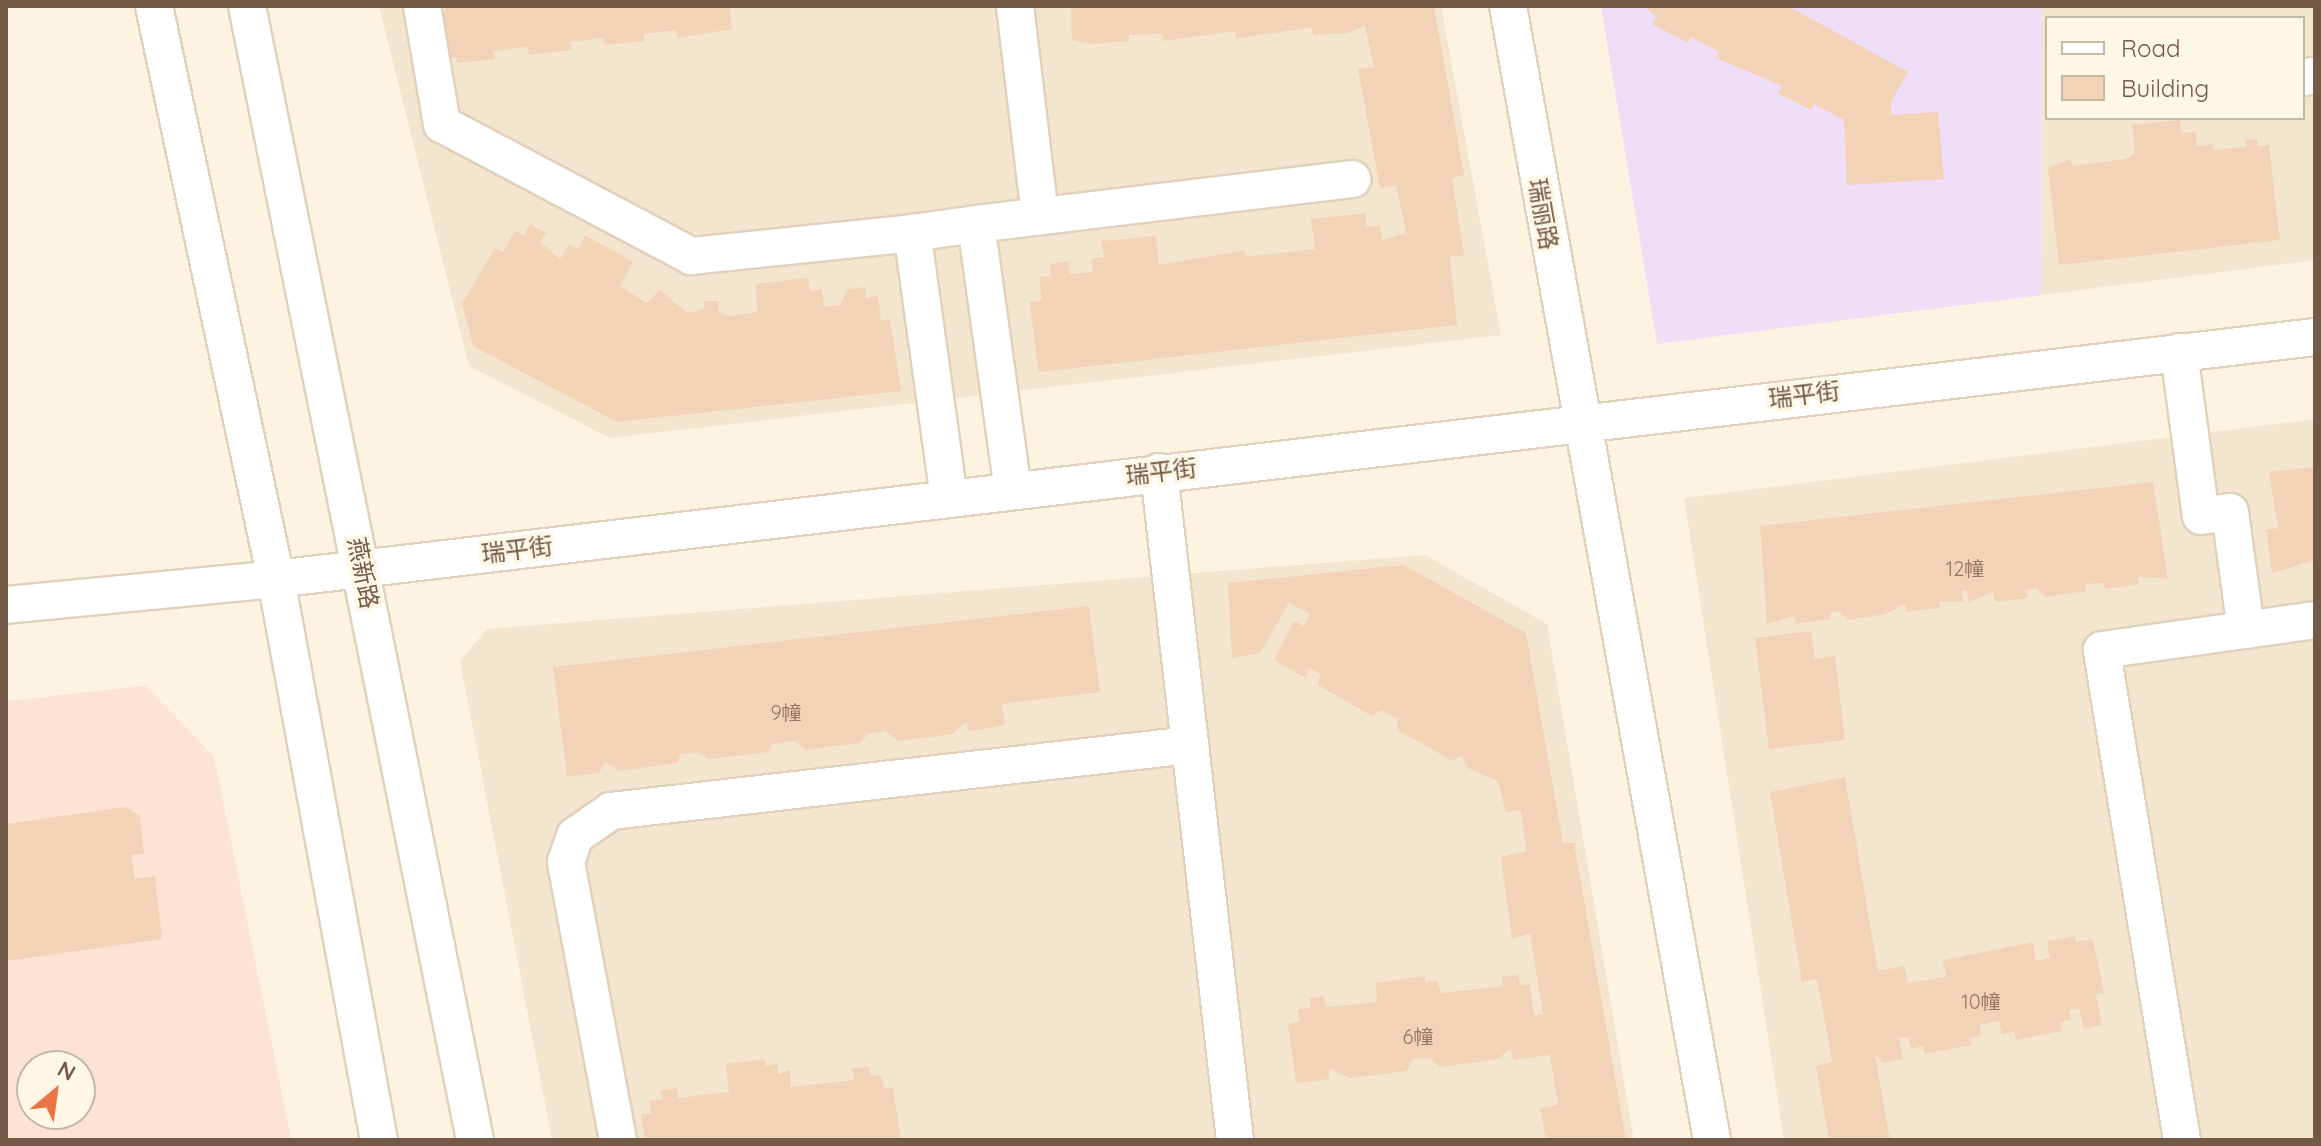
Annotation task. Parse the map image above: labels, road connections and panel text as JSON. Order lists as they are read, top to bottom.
{
  "streets": {
    "street": ["瑞丽路", "瑞平街", "燕新路"]
  },
  "crossings": [
    ["瑞丽路", "瑞平街"],
    ["瑞平街", "燕新路"]
  ],
  "house_numbers": [
    "12幢",
    "9幢",
    "10幢",
    "6幢"
  ],
  "legend": ["Road", "Building"],
  "north": "top right"
}
